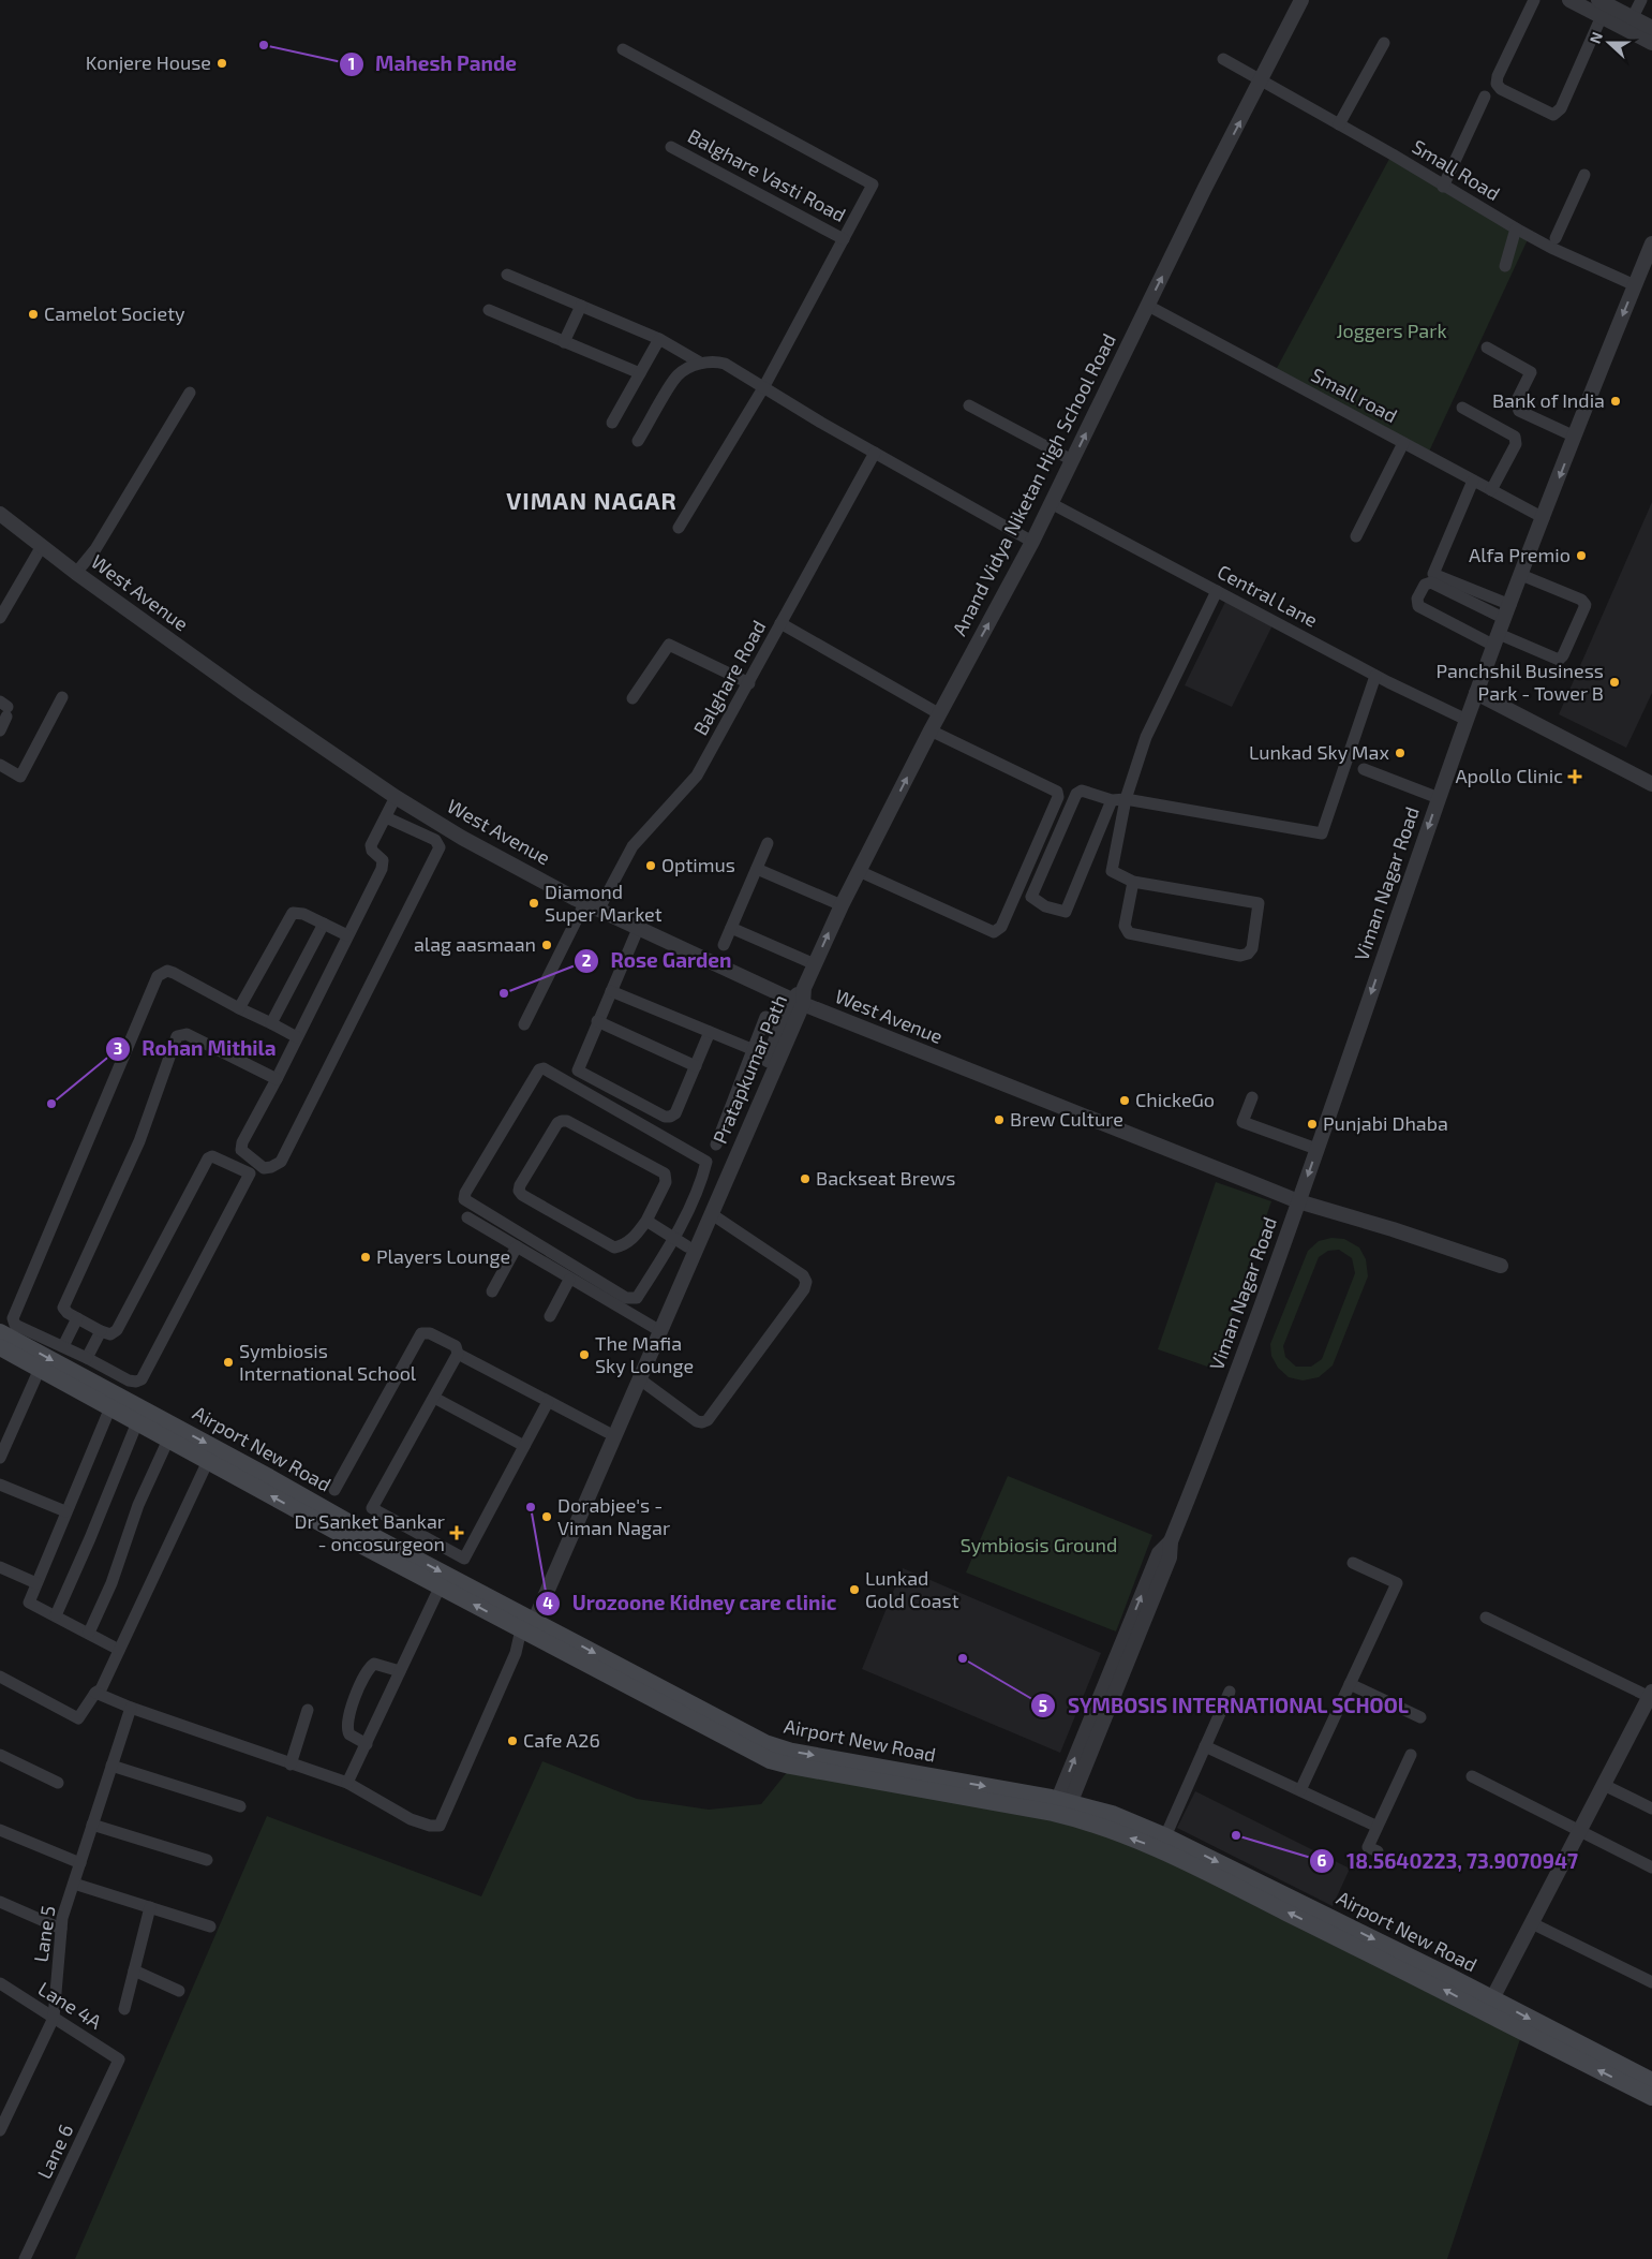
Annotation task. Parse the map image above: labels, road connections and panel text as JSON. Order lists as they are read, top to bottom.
{
  "streets": {
    "main road": ["Airport New Road"],
    "street": [
      "Small Road",
      "Balghare Vasti Road",
      "Small road",
      "Anand Vidya Niketan High School Road",
      "West Avenue",
      "Central Lane",
      "Balghare Road",
      "Viman Nagar Road",
      "Pratapkumar Path",
      "Lane 5",
      "Lane 4A",
      "Lane 6"
    ]
  },
  "crossings": [
    ["Small Road", "Anand Vidya Niketan High School Road"],
    ["Small Road", "Viman Nagar Road"],
    ["Small road", "Anand Vidya Niketan High School Road"],
    ["Small road", "Viman Nagar Road"],
    ["Anand Vidya Niketan High School Road", "Central Lane"],
    ["Anand Vidya Niketan High School Road", "Pratapkumar Path"],
    ["West Avenue", "Balghare Road"],
    ["West Avenue", "Viman Nagar Road"],
    ["West Avenue", "Pratapkumar Path"],
    ["Central Lane", "Viman Nagar Road"],
    ["Viman Nagar Road", "Airport New Road"],
    ["Pratapkumar Path", "Airport New Road"],
    ["Lane 5", "Lane 4A"],
    ["Lane 4A", "Lane 6"]
  ],
  "one_way": ["Anand Vidya Niketan High School Road", "Viman Nagar Road"],
  "districts": ["VIMAN NAGAR"],
  "parks": ["Joggers Park", "Symbiosis Ground"],
  "places": {
    "other": [
      "Mahesh Pande",
      "Konjere House",
      "Camelot Society",
      "Bank of India",
      "Alfa Premio",
      "Panchshil Business Park - Tower B",
      "Lunkad Sky Max",
      "Optimus",
      "Diamond Super Market",
      "alag aasmaan",
      "Rose Garden",
      "ChickeGo",
      "Rohan Mithila",
      "Brew Culture",
      "Punjabi Dhaba",
      "Backseat Brews",
      "Players Lounge",
      "The Mafia Sky Lounge",
      "Symbiosis International School",
      "Urozoone Kidney care clinic",
      "Dorabjee's - Viman Nagar",
      "Lunkad Gold Coast",
      "SYMBOSIS INTERNATIONAL SCHOOL",
      "Cafe A26",
      "18.5640223, 73.9070947"
    ],
    "health": ["Apollo Clinic", "Dr Sanket Bankar - oncosurgeon"]
  },
  "north": "left"
}
